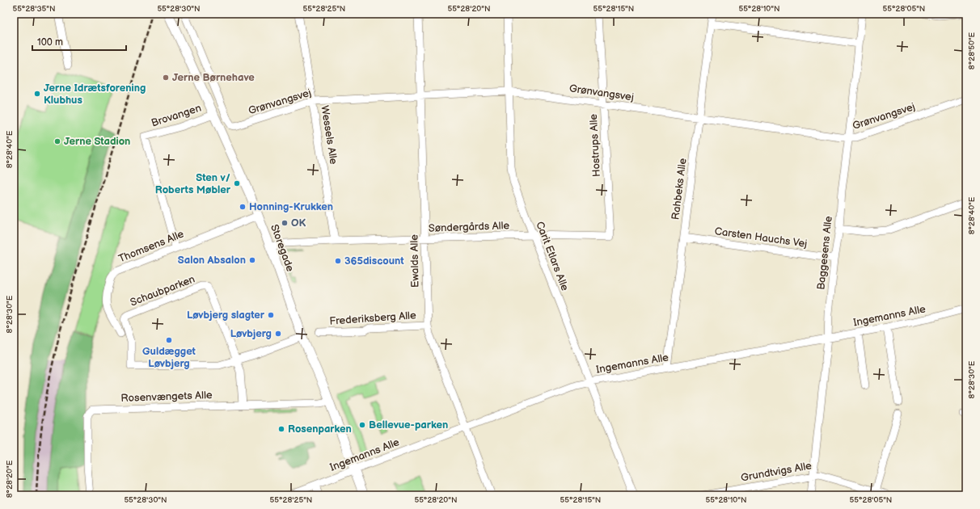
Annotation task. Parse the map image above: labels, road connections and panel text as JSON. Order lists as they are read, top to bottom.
{
  "streets": {
    "street": [
      "Grønvangsvej",
      "Brovangen",
      "Wessels Alle",
      "Hostrups Alle",
      "Rahbeks Alle",
      "Søndergårds Alle",
      "Carsten Hauchs Vej",
      "Thomsens Alle",
      "Storegade",
      "Baggesens Alle",
      "Carit Etlars Alle",
      "Ewalds Alle",
      "Schaubparken",
      "Ingemanns Alle",
      "Frederiksberg Alle",
      "Rosenvængets Alle",
      "Grundtvigs Alle"
    ]
  },
  "crossings": [
    ["Grønvangsvej", "Wessels Alle"],
    ["Grønvangsvej", "Hostrups Alle"],
    ["Grønvangsvej", "Rahbeks Alle"],
    ["Grønvangsvej", "Baggesens Alle"],
    ["Grønvangsvej", "Carit Etlars Alle"],
    ["Grønvangsvej", "Ewalds Alle"],
    ["Brovangen", "Thomsens Alle"],
    ["Brovangen", "Storegade"],
    ["Wessels Alle", "Søndergårds Alle"],
    ["Hostrups Alle", "Søndergårds Alle"],
    ["Rahbeks Alle", "Carsten Hauchs Vej"],
    ["Rahbeks Alle", "Ingemanns Alle"],
    ["Søndergårds Alle", "Storegade"],
    ["Søndergårds Alle", "Carit Etlars Alle"],
    ["Søndergårds Alle", "Ewalds Alle"],
    ["Carsten Hauchs Vej", "Baggesens Alle"],
    ["Thomsens Alle", "Storegade"],
    ["Storegade", "Schaubparken"],
    ["Storegade", "Ingemanns Alle"],
    ["Storegade", "Rosenvængets Alle"],
    ["Baggesens Alle", "Ingemanns Alle"],
    ["Baggesens Alle", "Grundtvigs Alle"],
    ["Carit Etlars Alle", "Ingemanns Alle"],
    ["Ewalds Alle", "Ingemanns Alle"],
    ["Ewalds Alle", "Frederiksberg Alle"],
    ["Schaubparken", "Rosenvængets Alle"]
  ],
  "places": [
    "Jerne Børnehave",
    "Jerne Idrætsforening Klubhus",
    "Jerne Stadion",
    "Sten v/ Roberts Møbler",
    "Honning-Krukken",
    "OK",
    "Salon Absalon",
    "365discount",
    "Løvbjerg slagter",
    "Løvbjerg",
    "Guldægget Løvbjerg",
    "Bellevue-parken",
    "Rosenparken"
  ],
  "scale_bar": "100 m",
  "coordinates": [
    "55°28'35\"N",
    "55°28'30\"N",
    "55°28'25\"N",
    "55°28'20\"N",
    "55°28'15\"N",
    "55°28'10\"N",
    "55°28'05\"N",
    "8°28'50\"E",
    "8°28'40\"E",
    "8°28'30\"E",
    "8°28'20\"E"
  ]
}
